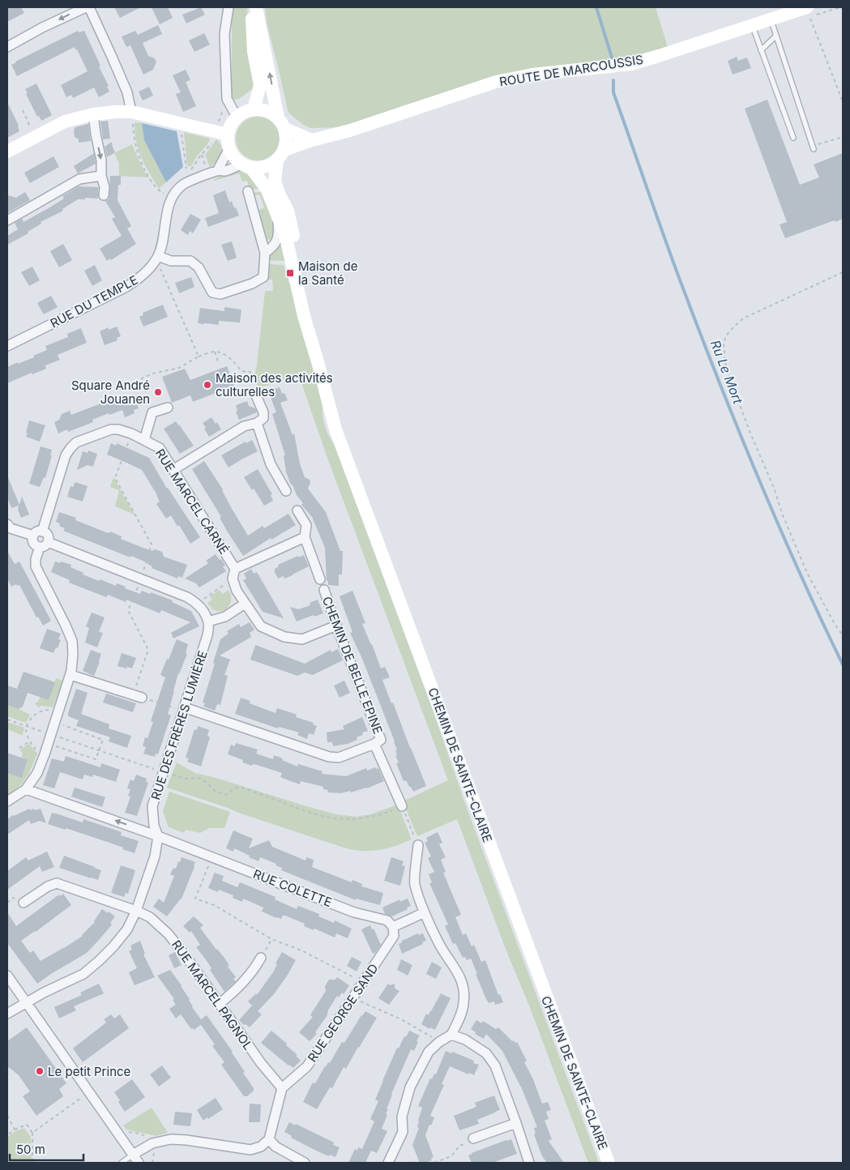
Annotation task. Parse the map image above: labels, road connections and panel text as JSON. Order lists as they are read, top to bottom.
{
  "streets": {
    "main road": ["ROUTE DE MARCOUSSIS", "CHEMIN DE SAINTE-CLAIRE"],
    "street": [
      "RUE DU TEMPLE",
      "RUE MARCEL CARNÉ",
      "CHEMIN DE BELLE EPINE",
      "RUE DES FRÈRES LUMIÈRE",
      "RUE COLETTE",
      "RUE MARCEL PAGNOL",
      "RUE GEORGE SAND"
    ]
  },
  "crossings": [
    ["ROUTE DE MARCOUSSIS", "RUE DU TEMPLE"],
    ["ROUTE DE MARCOUSSIS", "CHEMIN DE SAINTE-CLAIRE"],
    ["RUE DU TEMPLE", "CHEMIN DE SAINTE-CLAIRE"],
    ["RUE DES FRÈRES LUMIÈRE", "RUE COLETTE"],
    ["RUE DES FRÈRES LUMIÈRE", "RUE MARCEL PAGNOL"],
    ["RUE COLETTE", "RUE GEORGE SAND"],
    ["RUE MARCEL PAGNOL", "RUE GEORGE SAND"]
  ],
  "one_way": ["RUE COLETTE"],
  "water": ["Ru Le Mort"],
  "places": {
    "transit": ["Maison de la Santé"],
    "other": ["Maison des activités culturelles", "Square André Jouanen", "Le petit Prince"]
  },
  "scale_bar": "50 m"
}
